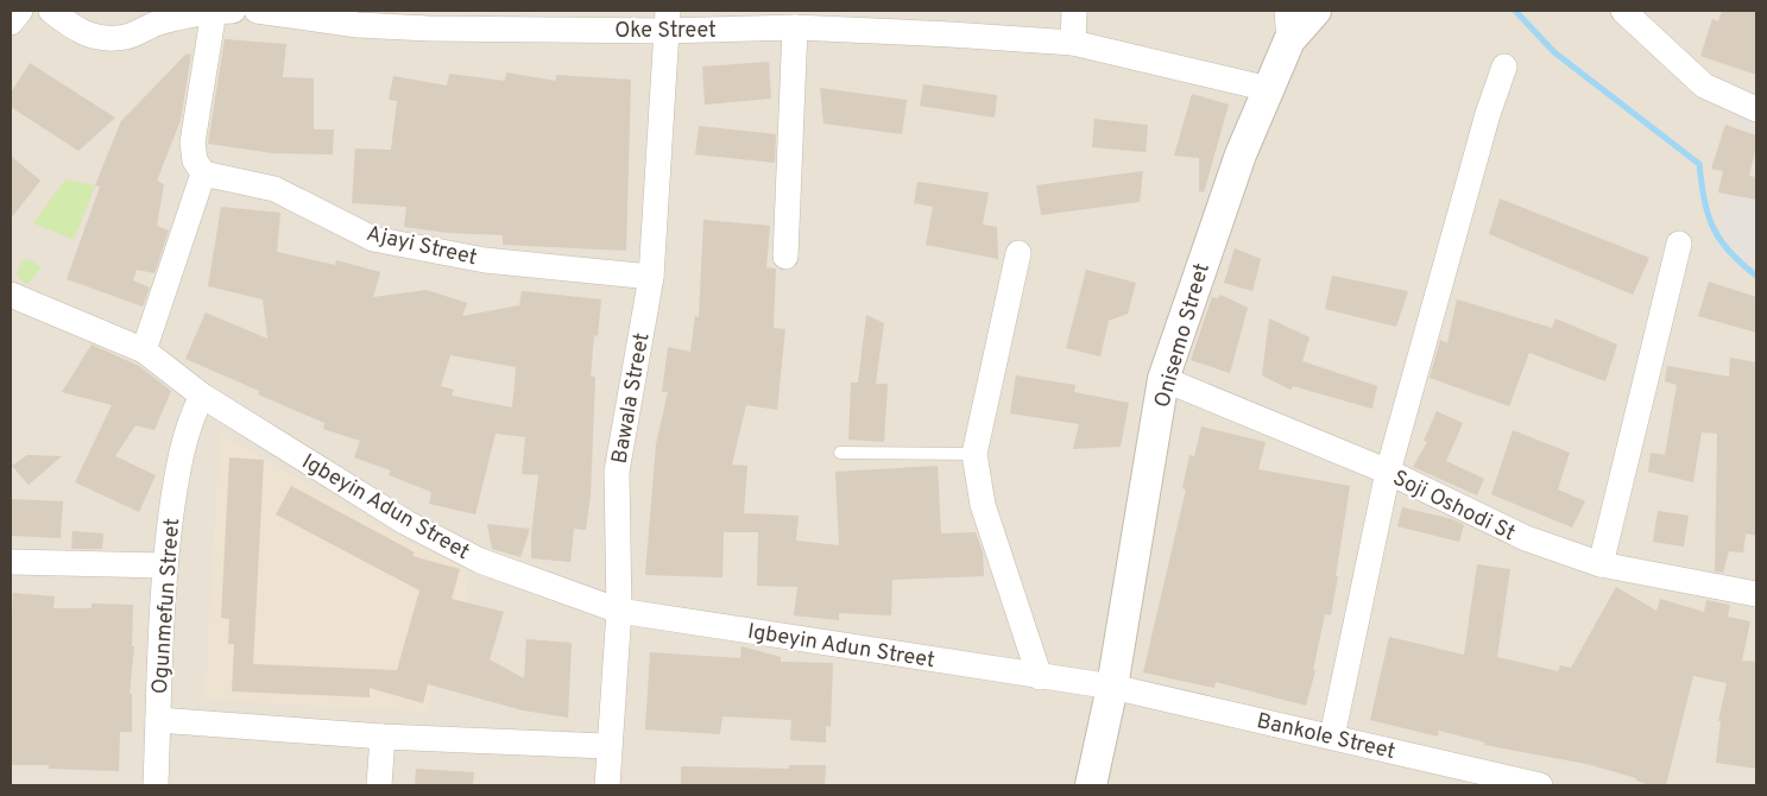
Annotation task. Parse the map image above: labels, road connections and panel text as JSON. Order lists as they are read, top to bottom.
{
  "streets": {
    "street": [
      "Oke Street",
      "Ajayi Street",
      "Onisemo Street",
      "Bawala Street",
      "Soji Oshodi St",
      "Igbeyin Adun Street",
      "Ogunmefun Street",
      "Bankole Street"
    ]
  },
  "crossings": [
    ["Oke Street", "Onisemo Street"],
    ["Oke Street", "Bawala Street"],
    ["Ajayi Street", "Bawala Street"],
    ["Onisemo Street", "Soji Oshodi St"],
    ["Onisemo Street", "Igbeyin Adun Street"],
    ["Onisemo Street", "Bankole Street"],
    ["Bawala Street", "Igbeyin Adun Street"],
    ["Igbeyin Adun Street", "Ogunmefun Street"],
    ["Igbeyin Adun Street", "Bankole Street"]
  ]
}
